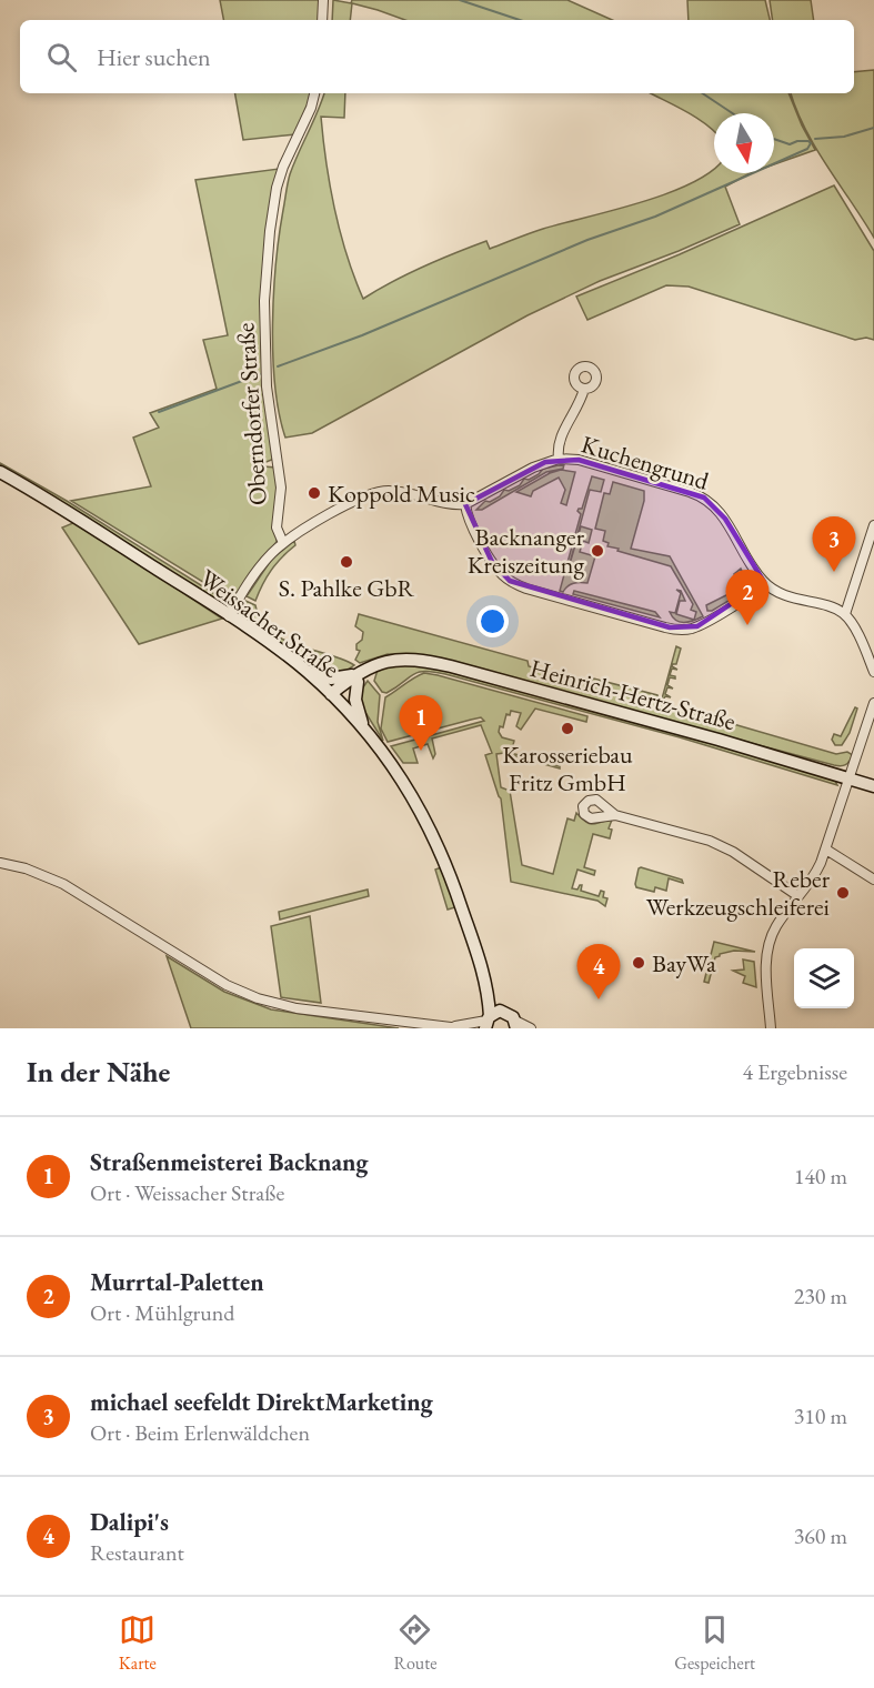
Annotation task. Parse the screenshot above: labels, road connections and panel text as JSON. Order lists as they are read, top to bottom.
{
  "streets": {
    "main road": ["Weissacher Straße", "Heinrich-Hertz-Straße"],
    "street": ["Oberndorfer Straße", "Kuchengrund"]
  },
  "crossings": [
    ["Weissacher Straße", "Heinrich-Hertz-Straße"]
  ],
  "places": [
    "Koppold Music",
    "Backnanger Kreiszeitung",
    "S. Pahlke GbR",
    "Karosseriebau Fritz GmbH",
    "Reber Werkzeugschleiferei",
    "BayWa"
  ],
  "north": "bottom",
  "page": {
    "search": "Hier suchen",
    "pins": [
      "3",
      "2",
      "1",
      "4"
    ],
    "heading": ["In der Nähe", "4 Ergebnisse"],
    "list": [
      {
        "mark": "1",
        "name": "Straßenmeisterei Backnang",
        "note": "Ort · Weissacher Straße",
        "value": "140 m"
      },
      {
        "mark": "2",
        "name": "Murrtal-Paletten",
        "note": "Ort · Mühlgrund",
        "value": "230 m"
      },
      {
        "mark": "3",
        "name": "michael seefeldt DirektMarketing",
        "note": "Ort · Beim Erlenwäldchen",
        "value": "310 m"
      },
      {
        "mark": "4",
        "name": "Dalipi's",
        "note": "Restaurant",
        "value": "360 m"
      }
    ],
    "nav": ["Karte", "Route", "Gespeichert"]
  }
}
